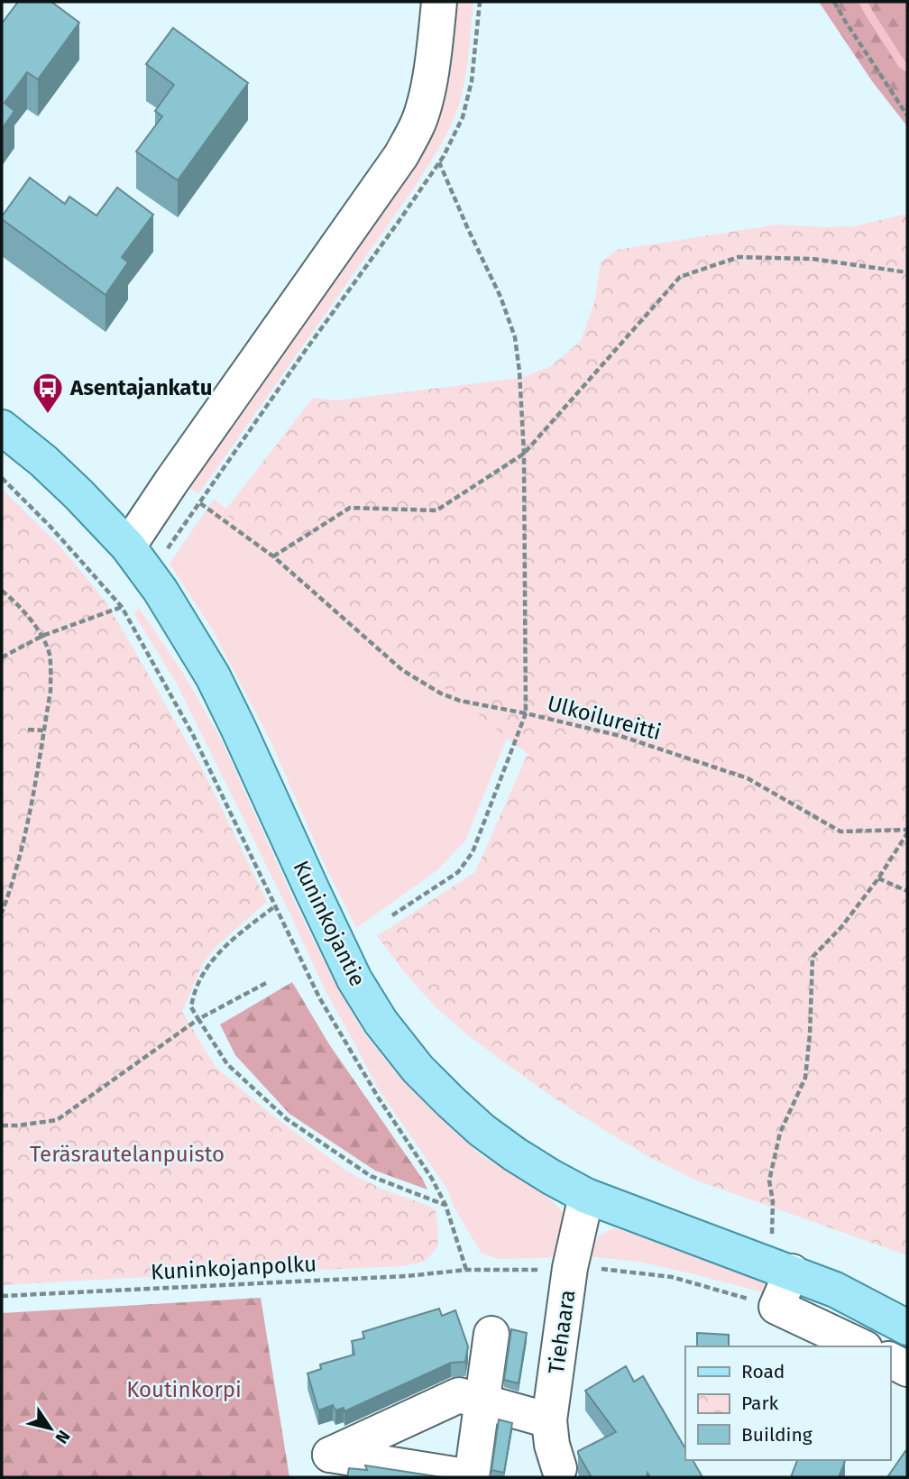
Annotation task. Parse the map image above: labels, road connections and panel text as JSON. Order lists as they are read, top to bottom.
{
  "streets": {
    "main road": ["Kuninkojantie"],
    "street": ["Tiehaara"],
    "path": ["Ulkoilureitti", "Kuninkojanpolku"]
  },
  "crossings": [
    ["Kuninkojantie", "Tiehaara"]
  ],
  "parks": ["Teräsrautelanpuisto", "Koutinkorpi"],
  "places": {
    "bus stop": ["Asentajankatu"]
  },
  "legend": ["Road", "Park", "Building"],
  "north": "bottom right"
}
